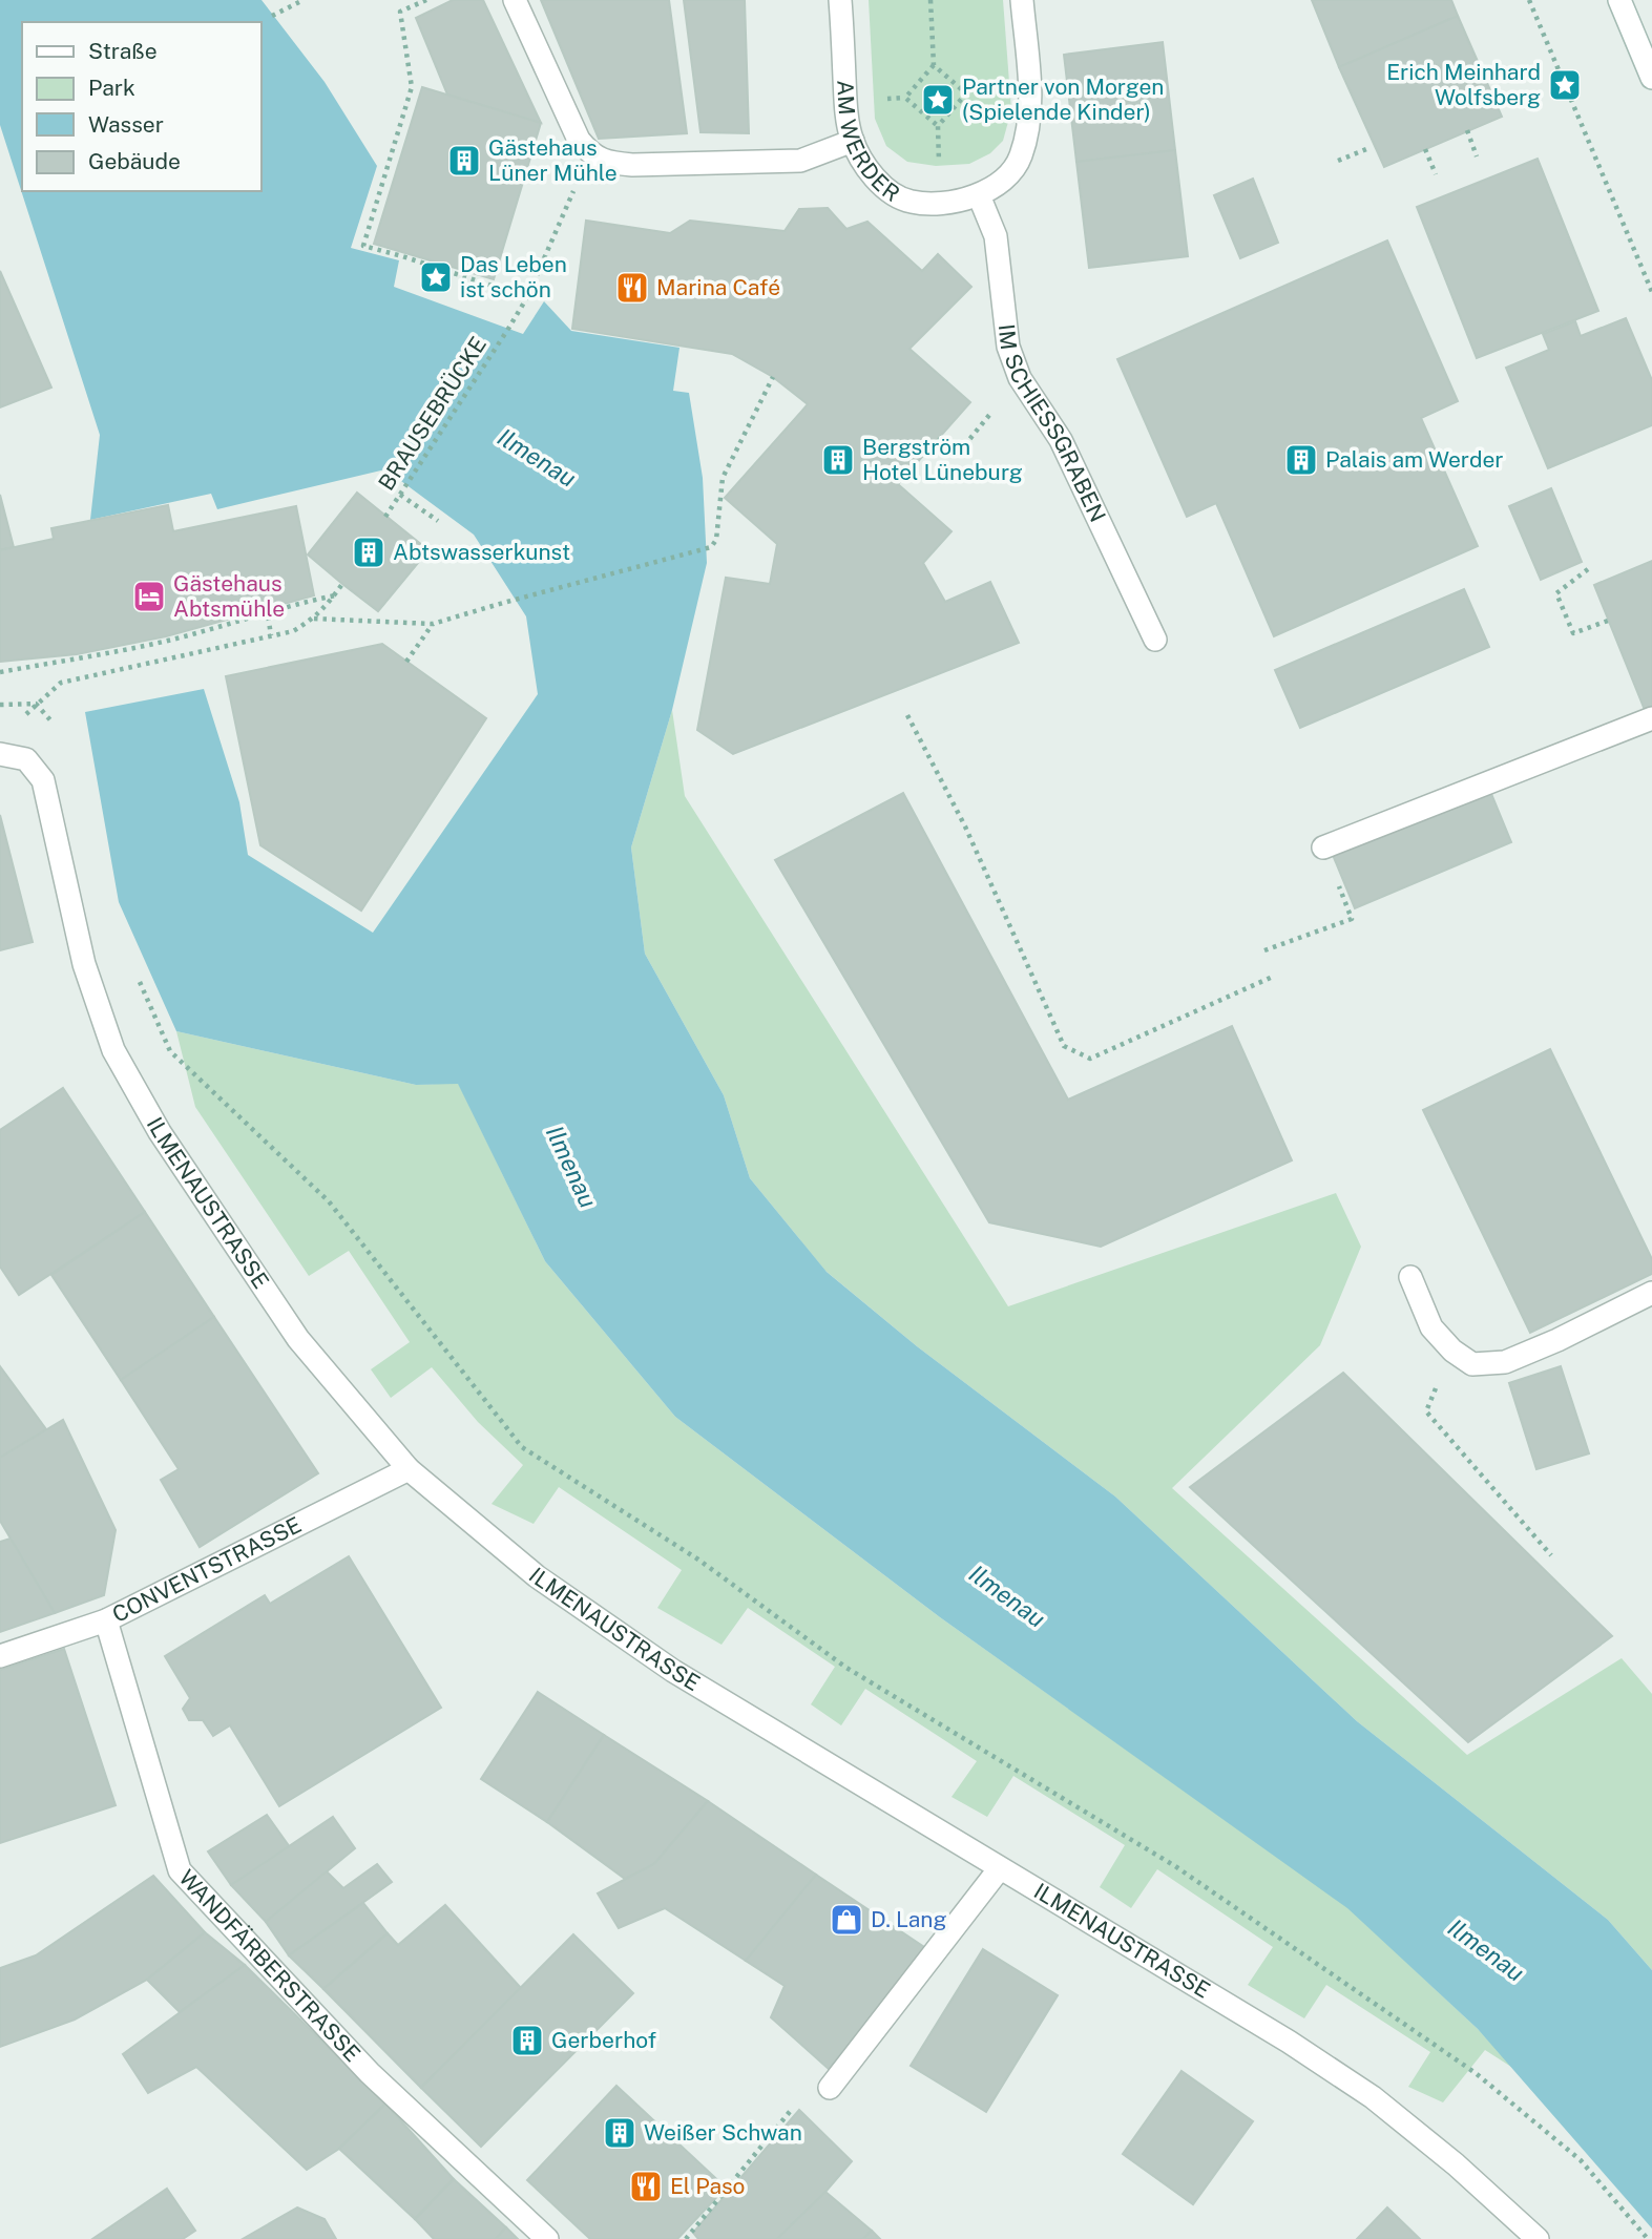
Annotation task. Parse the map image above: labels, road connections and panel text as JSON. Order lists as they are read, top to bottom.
{
  "streets": {
    "street": [
      "AM WERDER",
      "IM SCHIESSGRABEN",
      "ILMENAUSTRASSE",
      "CONVENTSTRASSE",
      "WANDFÄRBERSTRASSE"
    ],
    "path": ["BRAUSEBRÜCKE"]
  },
  "crossings": [
    ["AM WERDER", "IM SCHIESSGRABEN"],
    ["ILMENAUSTRASSE", "CONVENTSTRASSE"],
    ["CONVENTSTRASSE", "WANDFÄRBERSTRASSE"]
  ],
  "water": ["Ilmenau"],
  "places": {
    "place": ["Erich Meinhard Wolfsberg", "Partner von Morgen (Spielende Kinder)", "Das Leben ist schön"],
    "building": [
      "Gästehaus Lüner Mühle",
      "Bergström Hotel Lüneburg",
      "Palais am Werder",
      "Abtswasserkunst",
      "Gerberhof",
      "Weißer Schwan"
    ],
    "restaurant": ["Marina Café", "El Paso"],
    "hotel": ["Gästehaus Abtsmühle"],
    "shop": ["D. Lang"]
  },
  "legend": [
    "Straße",
    "Park",
    "Wasser",
    "Gebäude"
  ]
}
